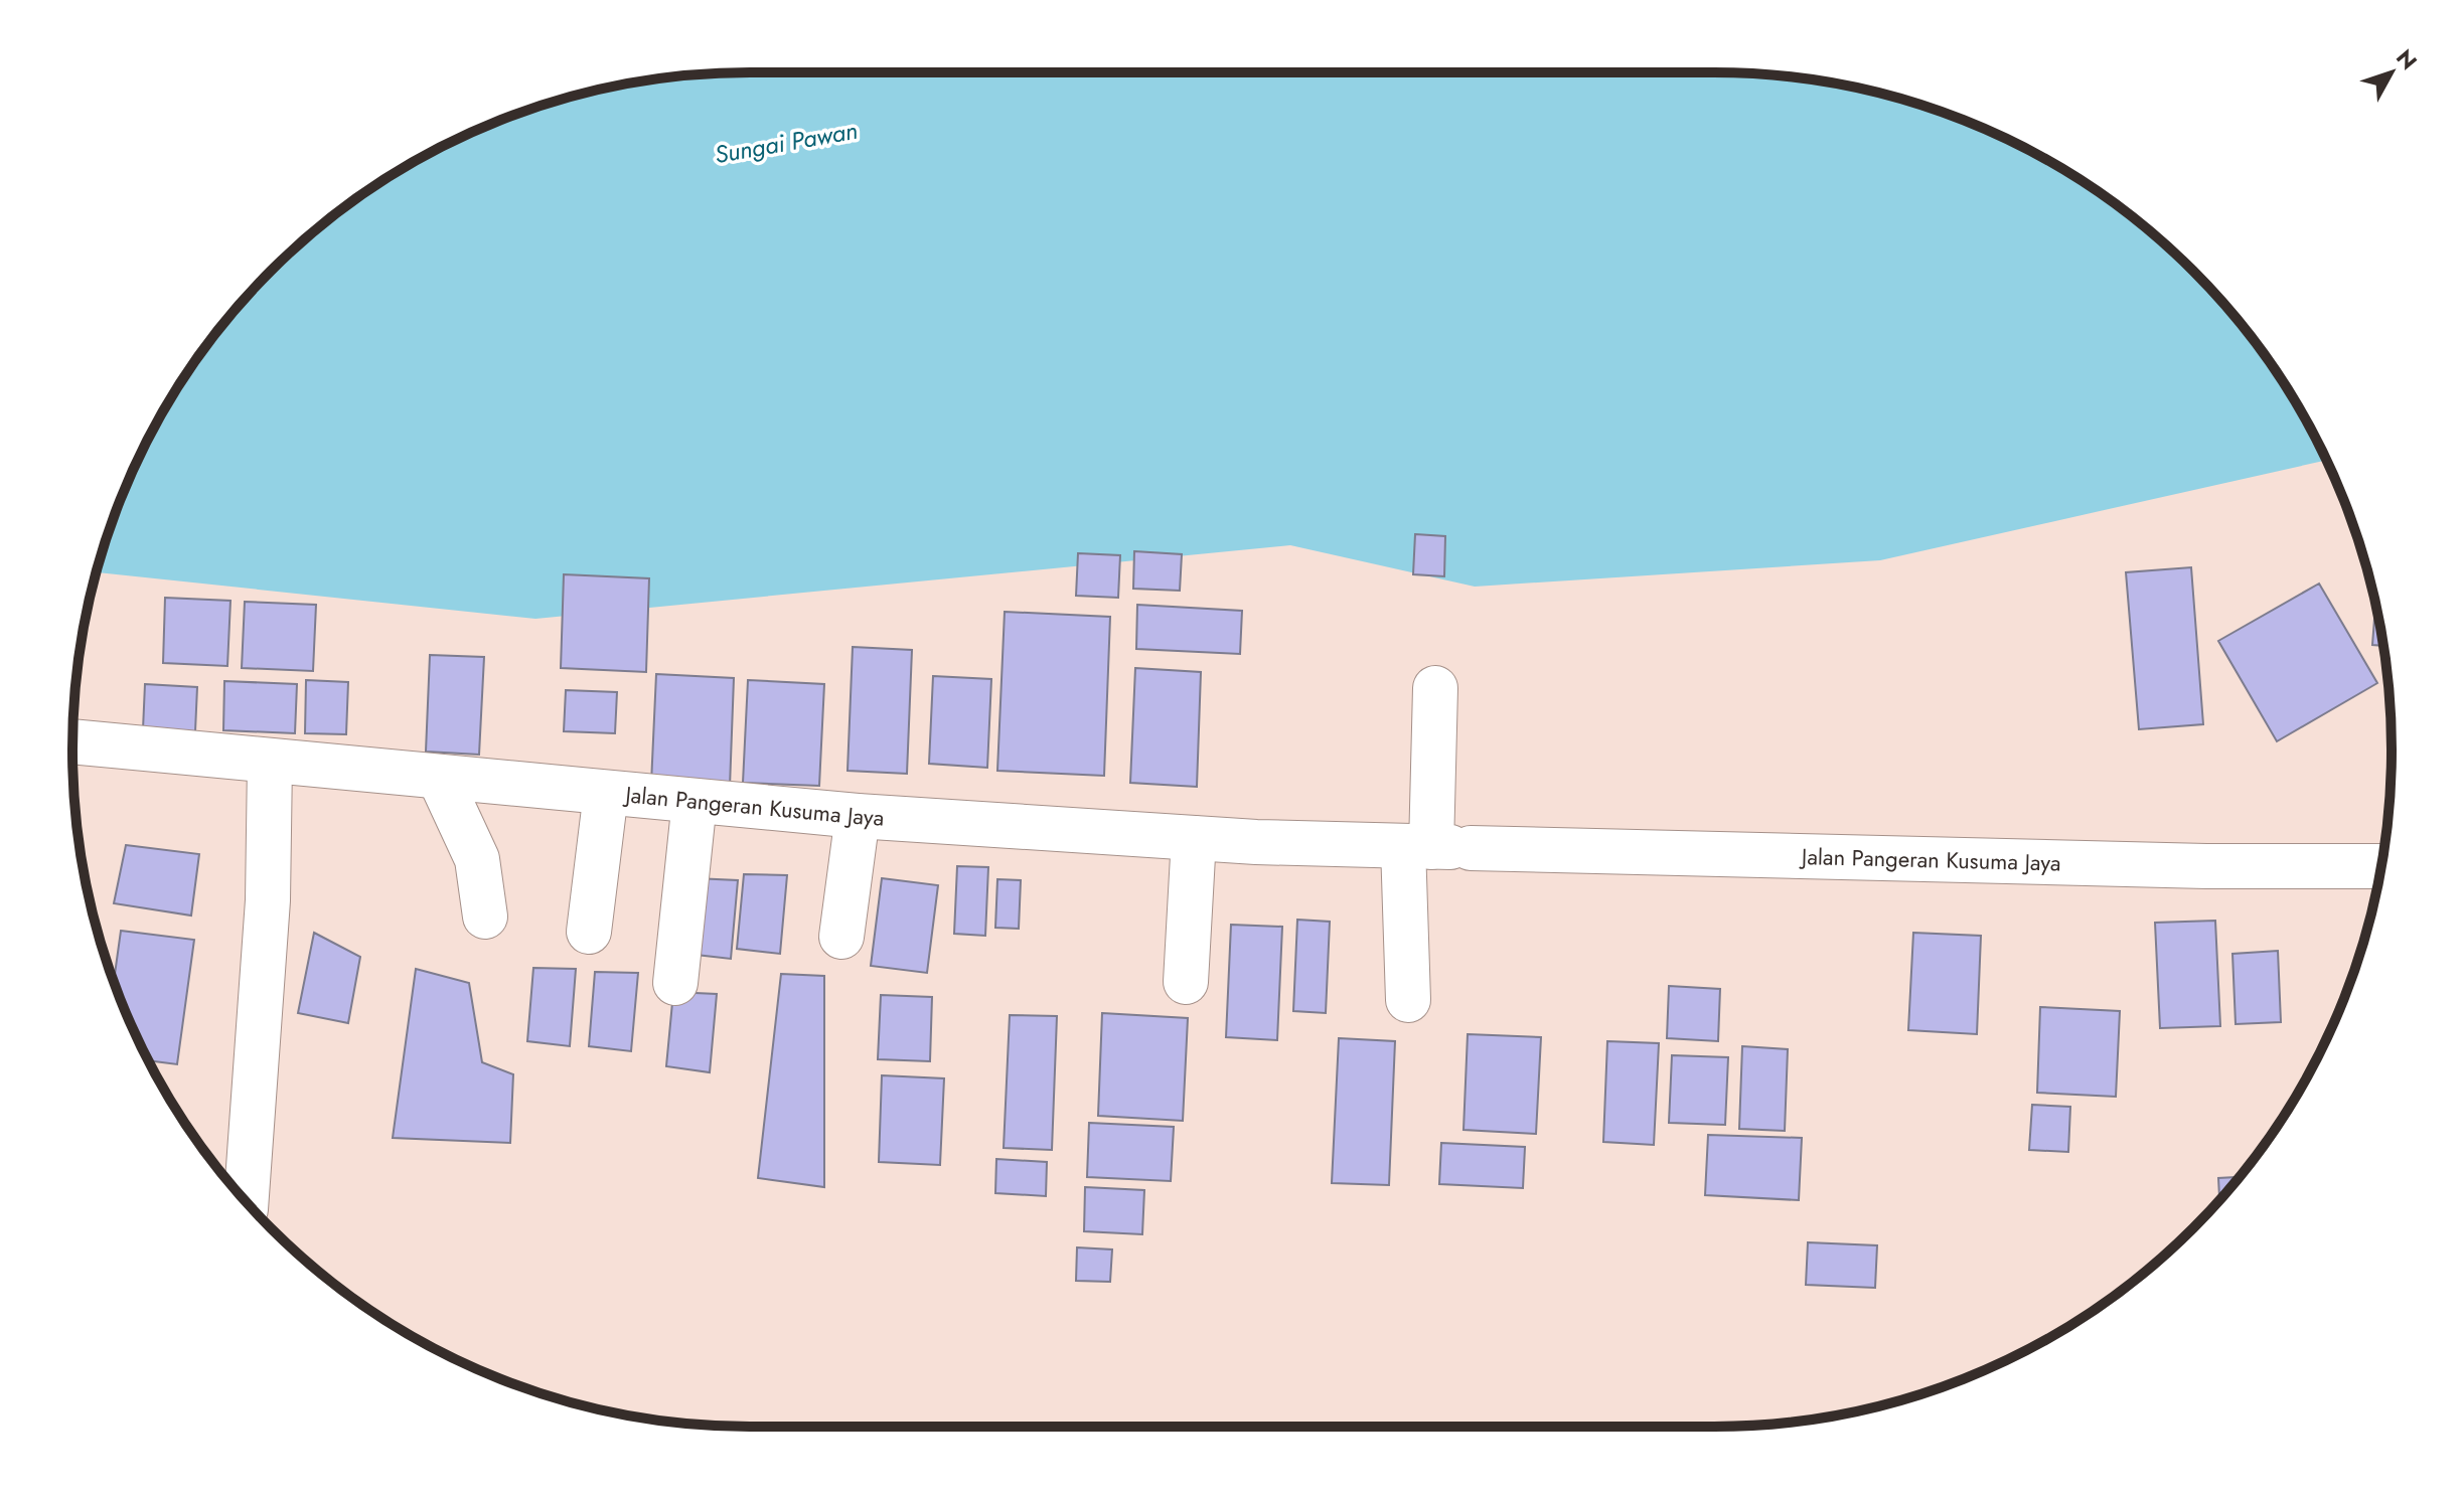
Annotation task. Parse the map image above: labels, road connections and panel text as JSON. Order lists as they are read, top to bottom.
{
  "streets": {
    "street": ["Jalan Pangeran Kusuma Jaya"]
  },
  "water": ["Sungai Pawan"],
  "north": "top right"
}
